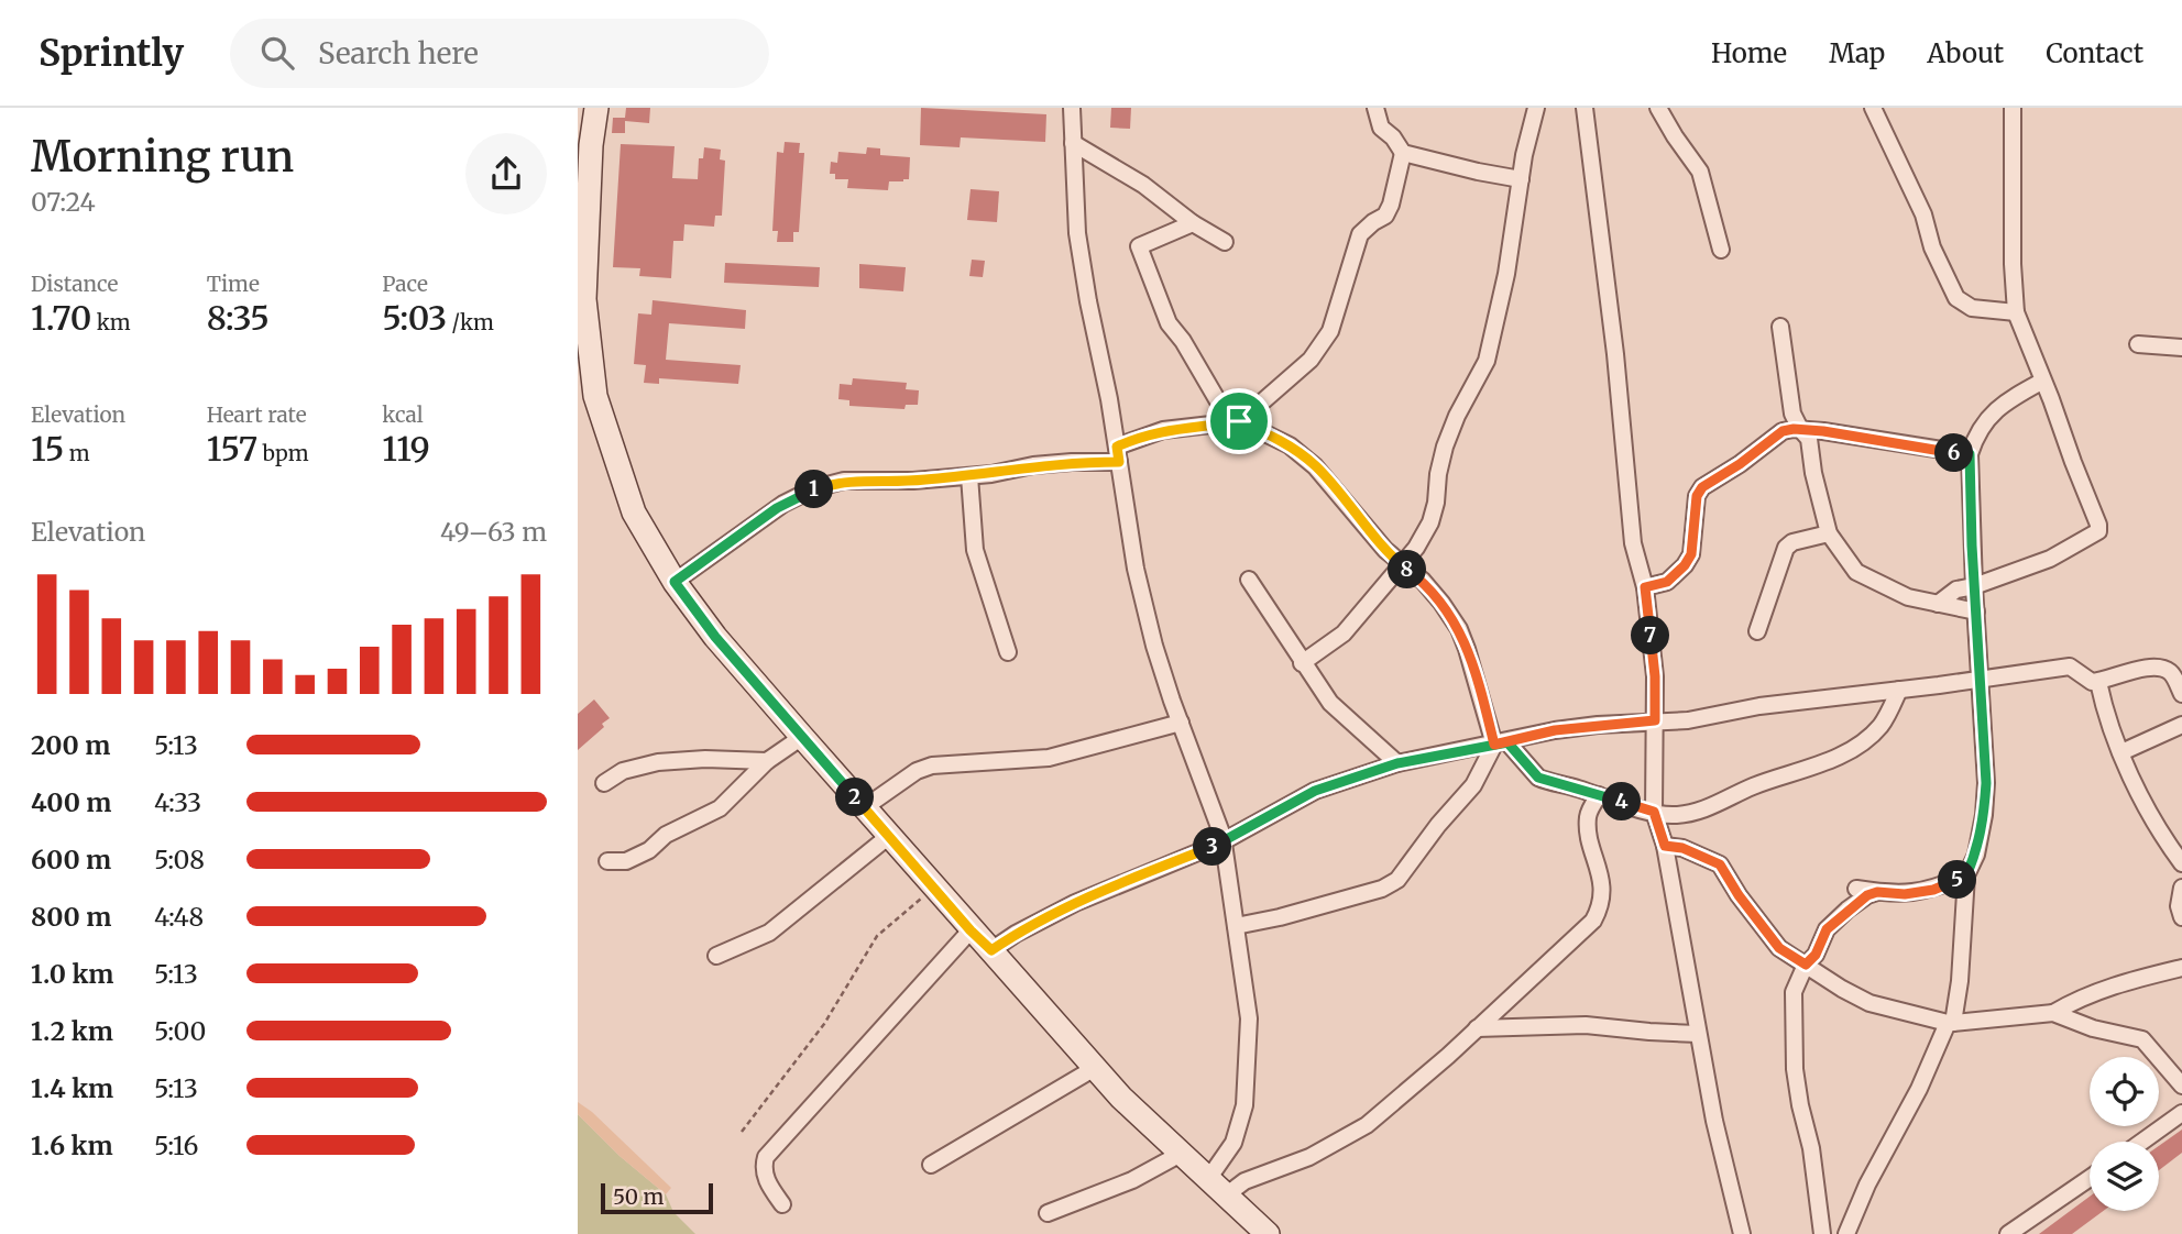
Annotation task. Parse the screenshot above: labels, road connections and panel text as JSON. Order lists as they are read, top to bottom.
{
  "scale_bar": "50 m",
  "page": {
    "header": "Sprintly",
    "search": "Search here",
    "nav": [
      "Home",
      "Map",
      "About",
      "Contact"
    ],
    "heading": ["Morning run", "07:24"],
    "stats": [
      ["Distance", "1.70 km"],
      ["Time", "8:35"],
      ["Pace", "5:03 /km"],
      ["Elevation", "15 m"],
      ["Heart rate", "157 bpm"],
      ["kcal", "119"]
    ],
    "pins": [
      "6",
      "1",
      "8",
      "7",
      "2",
      "4",
      "3",
      "5"
    ],
    "chart": ["Elevation", "49–63 m"],
    "list": [
      {
        "name": "200 m",
        "note": "5:13"
      },
      {
        "name": "400 m",
        "note": "4:33"
      },
      {
        "name": "600 m",
        "note": "5:08"
      },
      {
        "name": "800 m",
        "note": "4:48"
      },
      {
        "name": "1.0 km",
        "note": "5:13"
      },
      {
        "name": "1.2 km",
        "note": "5:00"
      },
      {
        "name": "1.4 km",
        "note": "5:13"
      },
      {
        "name": "1.6 km",
        "note": "5:16"
      }
    ],
    "scale": "50 m"
  }
}
